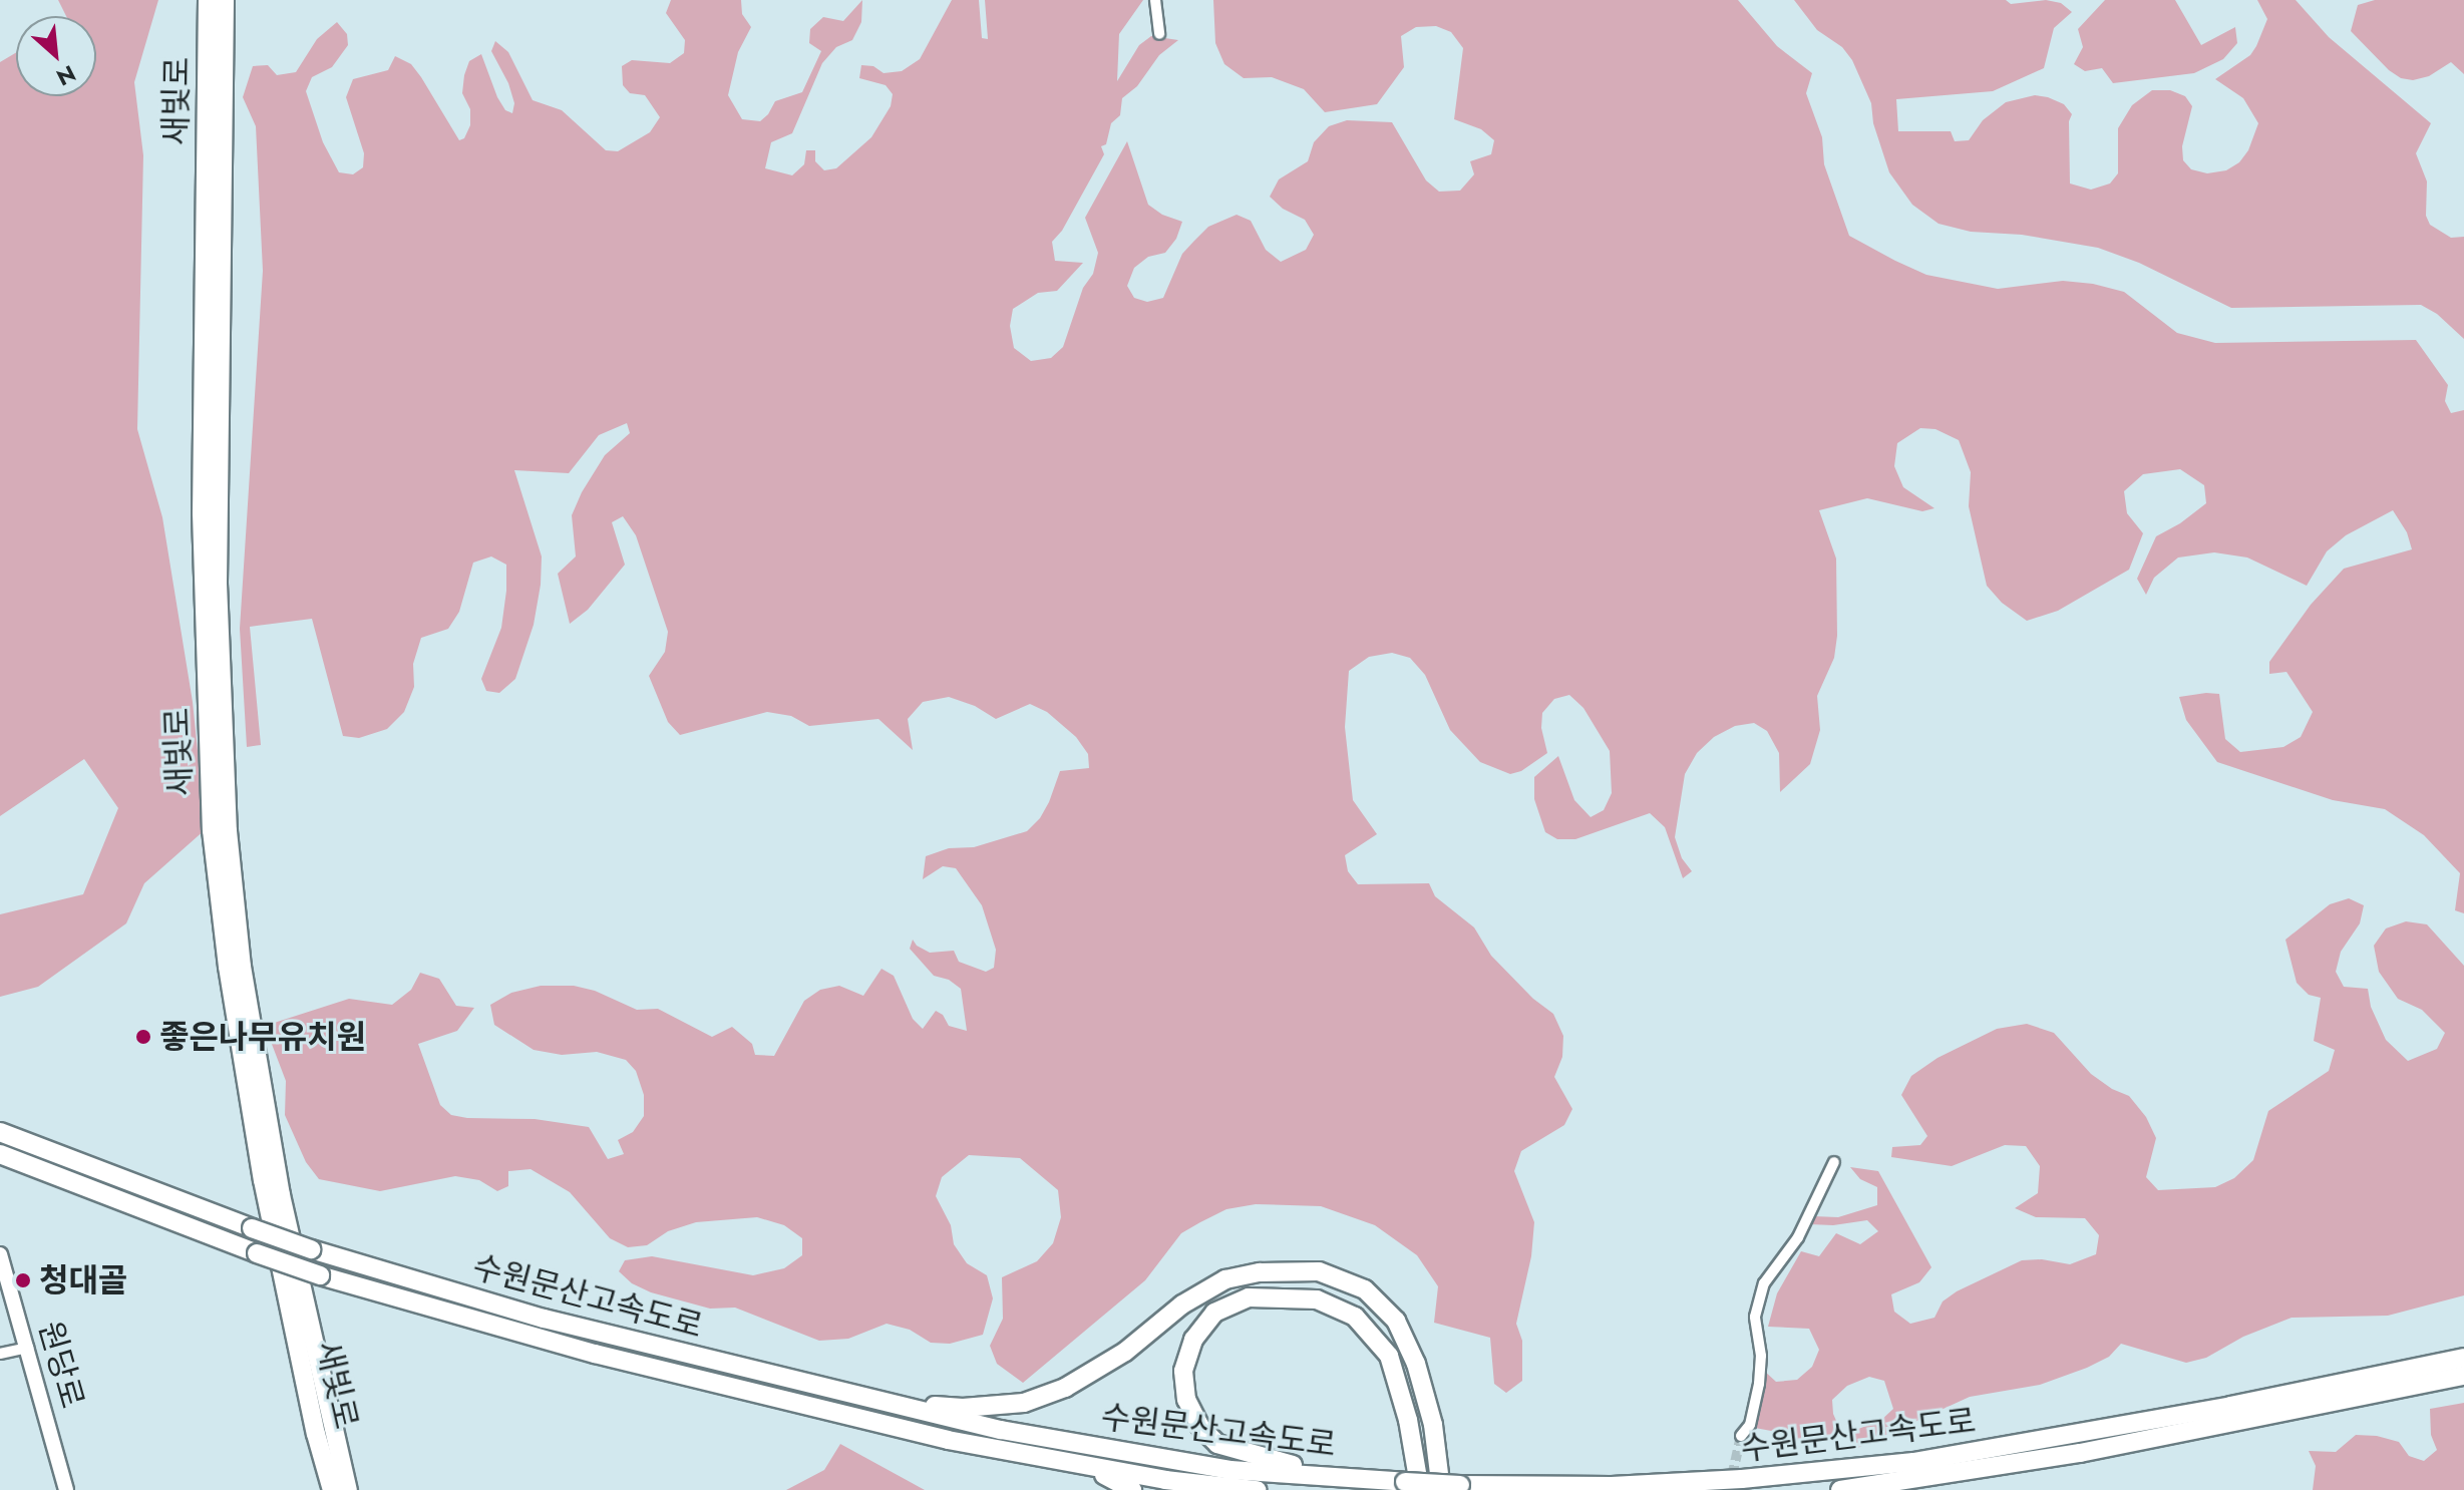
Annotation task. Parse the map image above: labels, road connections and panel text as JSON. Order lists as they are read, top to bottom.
{
  "streets": {
    "highway": ["새빛로", "수원문산고속도로"],
    "main road": ["원당로"]
  },
  "places": ["좋은나무유치원", "청대골"],
  "north": "bottom right"
}
